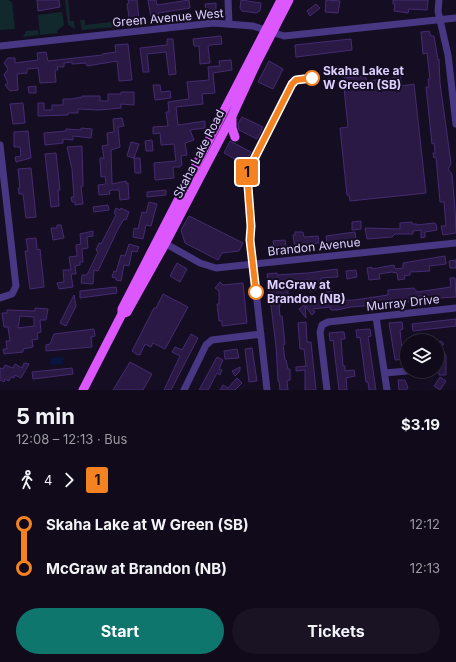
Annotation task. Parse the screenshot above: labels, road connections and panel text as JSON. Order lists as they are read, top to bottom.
{
  "streets": {
    "main road": ["Skaha Lake Road"],
    "street": ["Green Avenue West", "Brandon Avenue", "Murray Drive"]
  },
  "crossings": [
    ["Green Avenue West", "Skaha Lake Road"],
    ["Skaha Lake Road", "Brandon Avenue"]
  ],
  "places": ["Skaha Lake at W Green (SB)", "McGraw at Brandon (NB)"],
  "lines": ["bus line 1"],
  "page": {
    "on_map": "1",
    "heading": ["5 min", "12:08 – 12:13 · Bus", "$3.19"],
    "legs": ["4", "1"],
    "list": [
      {
        "name": "Skaha Lake at W Green (SB)",
        "value": "12:12"
      },
      {
        "name": "McGraw at Brandon (NB)",
        "value": "12:13"
      }
    ],
    "buttons": ["Start", "Tickets"]
  }
}
